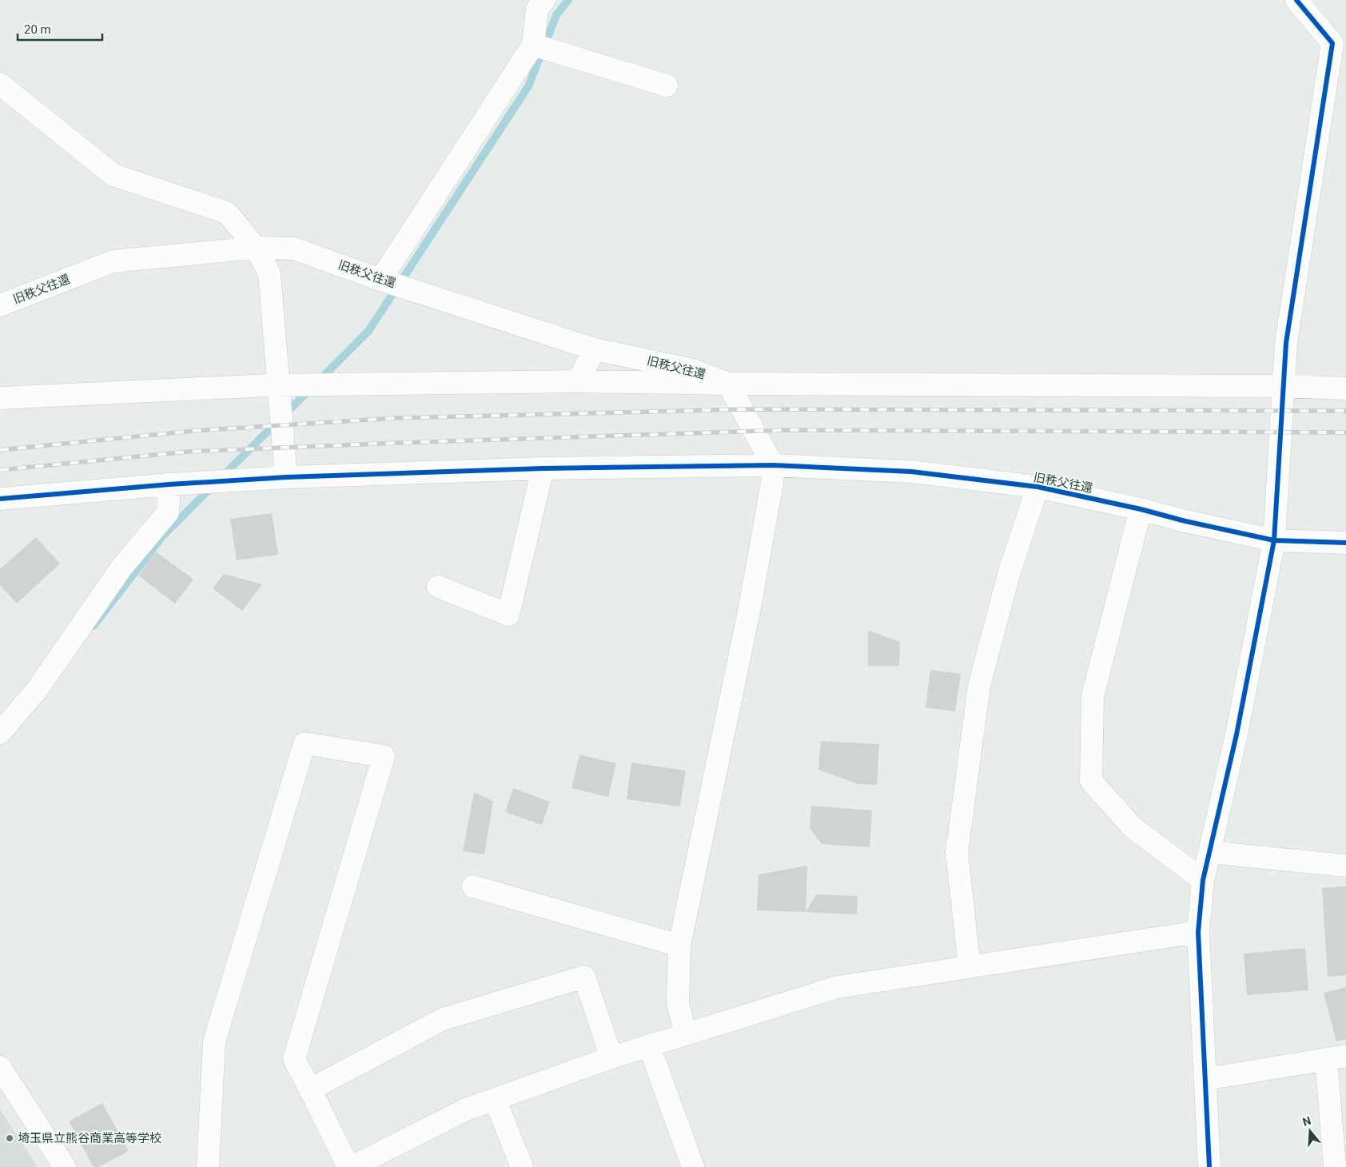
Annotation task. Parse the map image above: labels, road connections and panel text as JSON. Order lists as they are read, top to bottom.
{
  "streets": {
    "street": ["旧秩父往還"]
  },
  "places": ["埼玉県立熊谷商業高等学校"],
  "scale_bar": "20 m",
  "north": "top"
}
